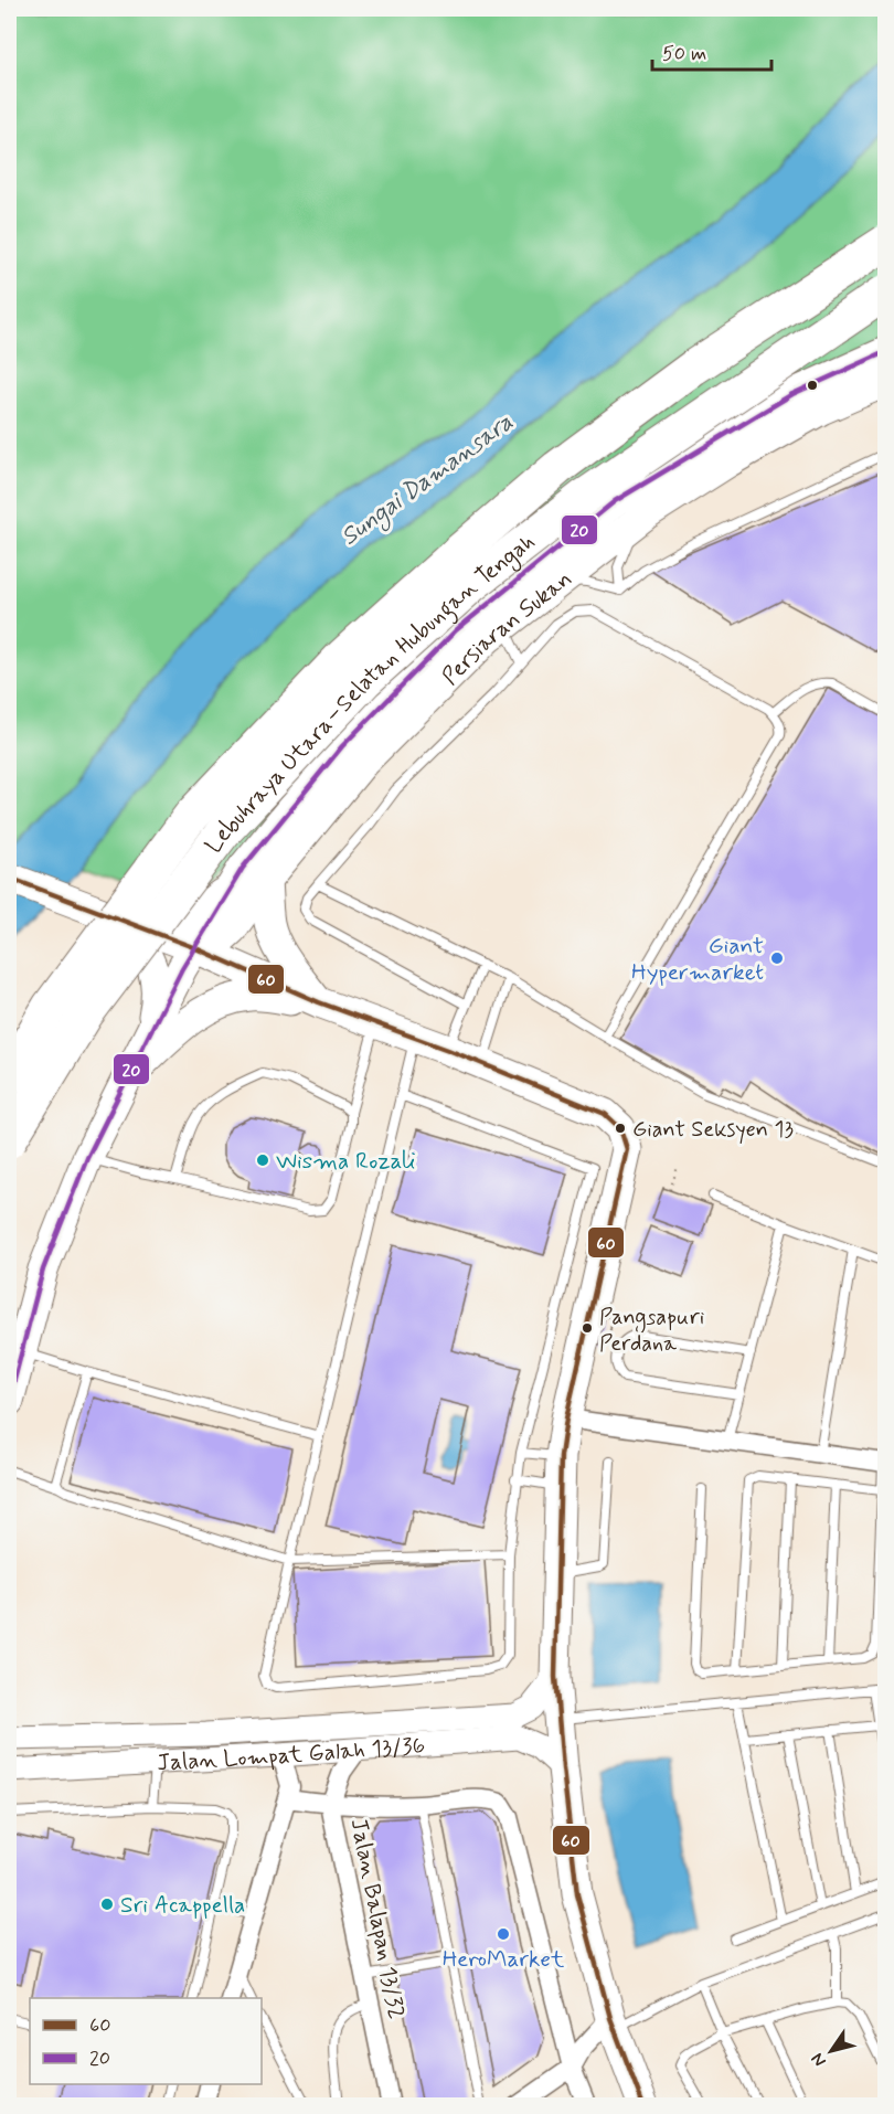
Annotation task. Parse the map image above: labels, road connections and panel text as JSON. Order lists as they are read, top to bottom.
{
  "streets": {
    "highway": ["Lebuhraya Utara–Selatan Hubungan Tengah"],
    "main road": ["Persiaran Sukan"],
    "street": ["Jalan Lompat Galah 13/36", "Jalan Balapan 13/32"]
  },
  "crossings": [
    ["Jalan Lompat Galah 13/36", "Jalan Balapan 13/32"]
  ],
  "water": ["Sungai Damansara"],
  "places": [
    "Giant Hypermarket",
    "Giant Seksyen 13",
    "Wisma Rozali",
    "Pangsapuri Perdana",
    "Sri Acappella",
    "HeroMarket"
  ],
  "lines": ["transit line 20", "transit line 60"],
  "legend": ["60", "20"],
  "scale_bar": "50 m",
  "north": "bottom left"
}
